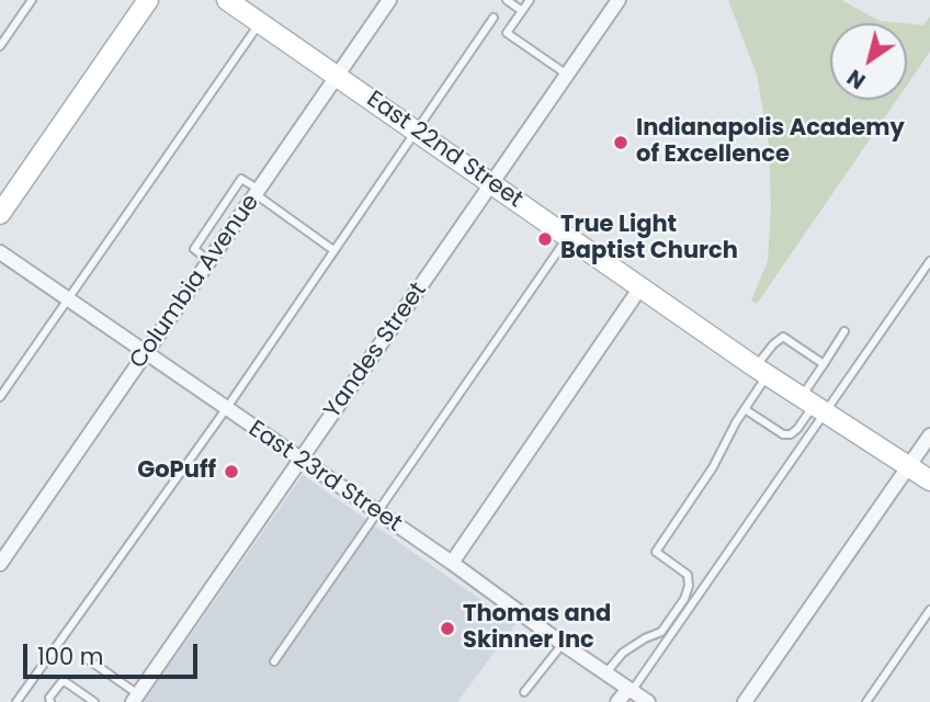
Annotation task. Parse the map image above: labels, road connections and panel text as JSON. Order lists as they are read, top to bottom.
{
  "streets": {
    "main road": ["East 22nd Street"],
    "street": ["Columbia Avenue", "Yandes Street", "East 23rd Street"]
  },
  "crossings": [
    ["East 22nd Street", "Columbia Avenue"],
    ["East 22nd Street", "Yandes Street"],
    ["Columbia Avenue", "East 23rd Street"],
    ["Yandes Street", "East 23rd Street"]
  ],
  "places": [
    "Indianapolis Academy of Excellence",
    "True Light Baptist Church",
    "GoPuff",
    "Thomas and Skinner Inc"
  ],
  "scale_bar": "100 m",
  "north": "bottom left"
}
